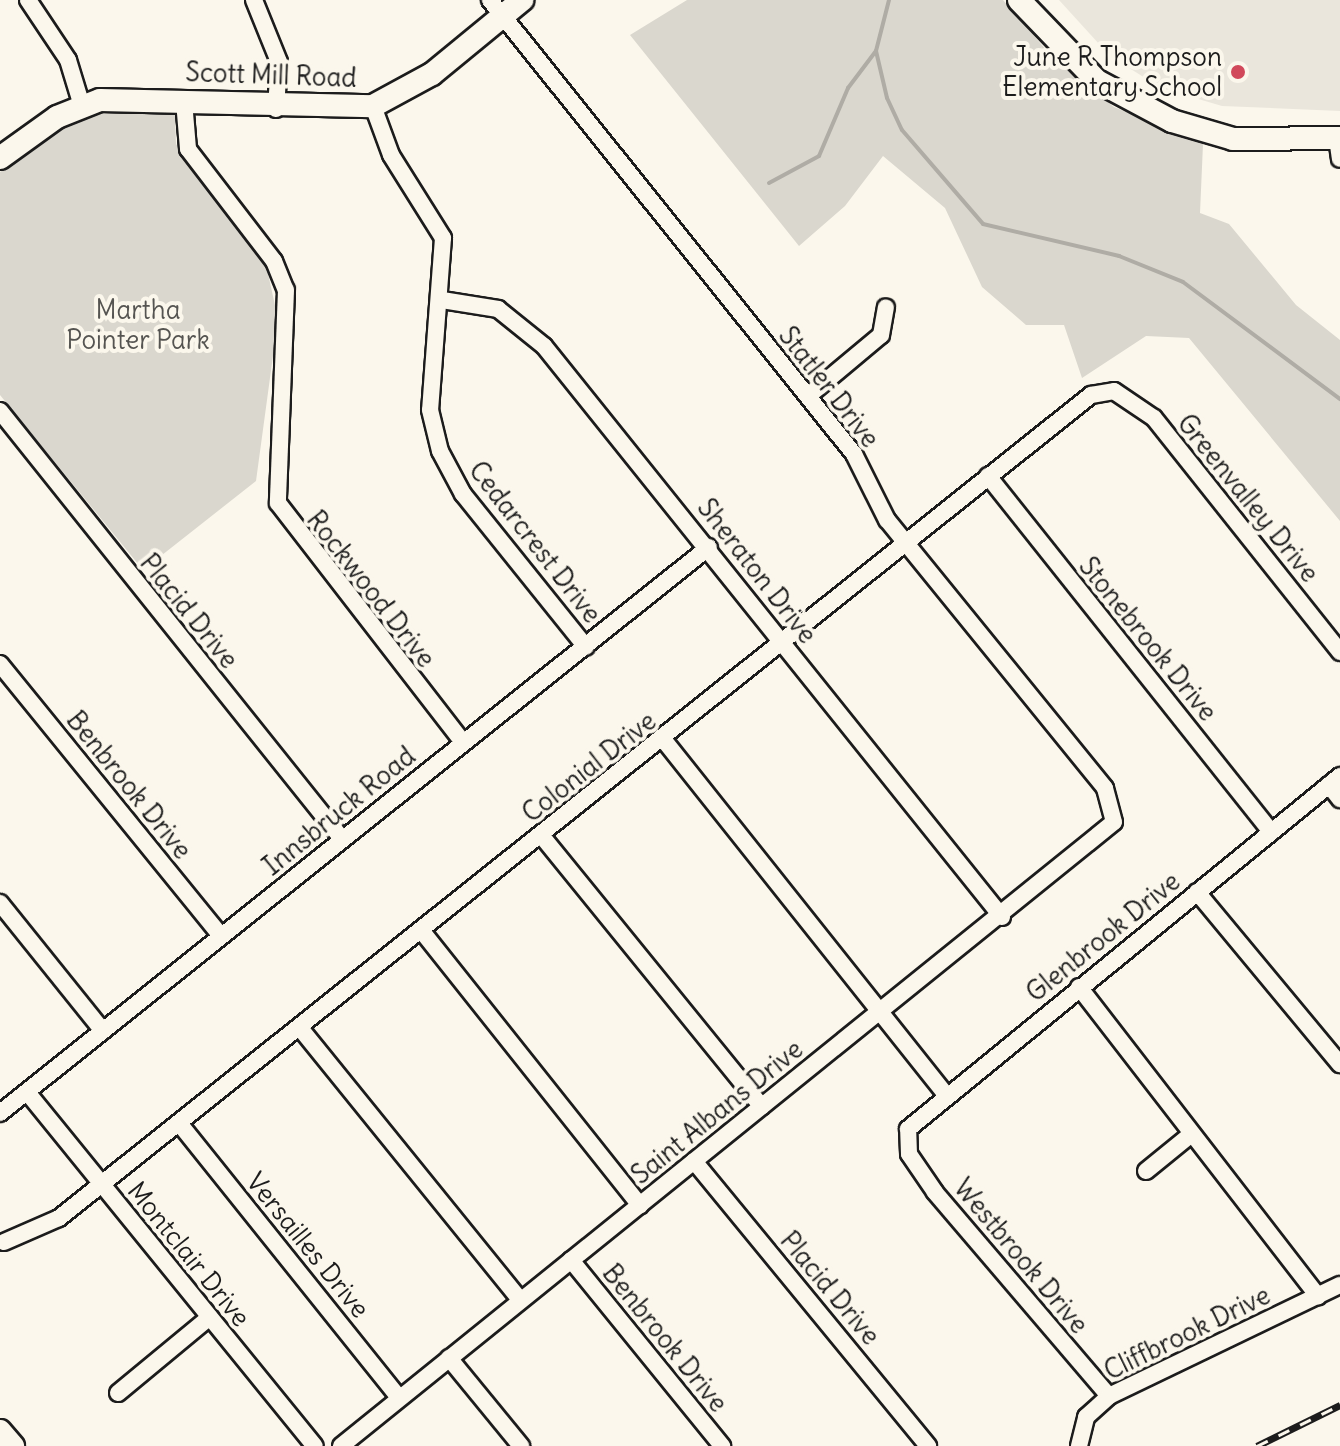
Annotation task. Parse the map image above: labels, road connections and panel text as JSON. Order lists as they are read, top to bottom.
{
  "streets": {
    "street": [
      "Scott Mill Road",
      "Statler Drive",
      "Greenvalley Drive",
      "Cedarcrest Drive",
      "Sheraton Drive",
      "Rockwood Drive",
      "Placid Drive",
      "Stonebrook Drive",
      "Colonial Drive",
      "Benbrook Drive",
      "Innsbruck Road",
      "Glenbrook Drive",
      "Saint Albans Drive",
      "Versailles Drive",
      "Montclair Drive",
      "Westbrook Drive",
      "Cliffbrook Drive"
    ]
  },
  "crossings": [
    ["Scott Mill Road", "Statler Drive"],
    ["Scott Mill Road", "Cedarcrest Drive"],
    ["Scott Mill Road", "Rockwood Drive"],
    ["Statler Drive", "Colonial Drive"],
    ["Statler Drive", "Saint Albans Drive"],
    ["Greenvalley Drive", "Colonial Drive"],
    ["Cedarcrest Drive", "Sheraton Drive"],
    ["Cedarcrest Drive", "Innsbruck Road"],
    ["Sheraton Drive", "Colonial Drive"],
    ["Sheraton Drive", "Innsbruck Road"],
    ["Sheraton Drive", "Saint Albans Drive"],
    ["Rockwood Drive", "Innsbruck Road"],
    ["Placid Drive", "Innsbruck Road"],
    ["Placid Drive", "Saint Albans Drive"],
    ["Stonebrook Drive", "Colonial Drive"],
    ["Stonebrook Drive", "Glenbrook Drive"],
    ["Colonial Drive", "Versailles Drive"],
    ["Colonial Drive", "Montclair Drive"],
    ["Benbrook Drive", "Innsbruck Road"],
    ["Benbrook Drive", "Saint Albans Drive"],
    ["Innsbruck Road", "Montclair Drive"],
    ["Glenbrook Drive", "Westbrook Drive"],
    ["Saint Albans Drive", "Versailles Drive"],
    ["Westbrook Drive", "Cliffbrook Drive"]
  ],
  "parks": ["Martha Pointer Park"],
  "places": ["June R Thompson Elementary School"]
}
